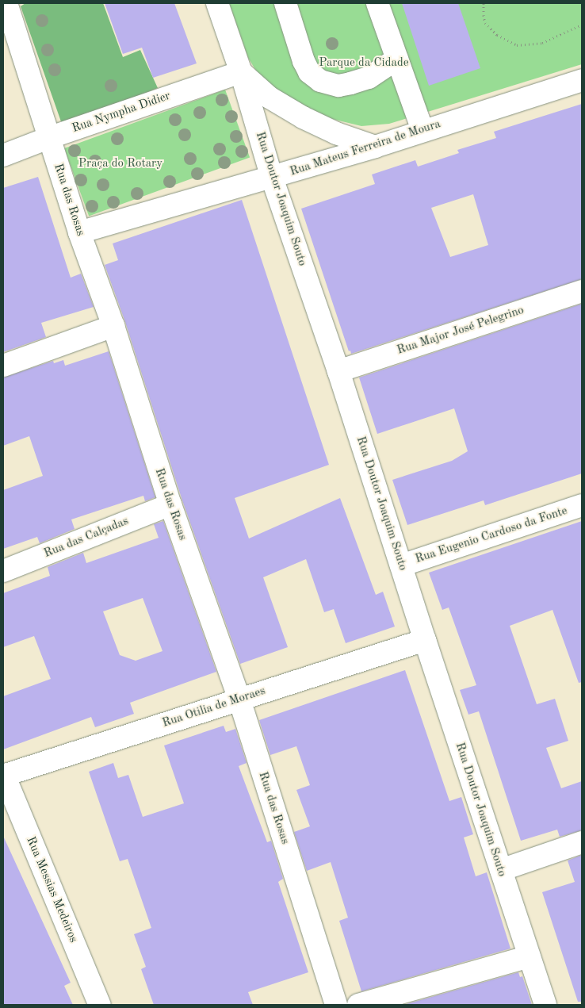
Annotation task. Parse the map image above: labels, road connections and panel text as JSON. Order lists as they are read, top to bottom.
{
  "streets": {
    "street": [
      "Rua Nympha Didier",
      "Rua Mateus Ferreira de Moura",
      "Rua Doutor Joaquim Souto",
      "Rua das Rosas",
      "Rua Major José Pelegrino",
      "Rua Eugenio Cardoso da Fonte",
      "Rua das Calçadas",
      "Rua Otilia de Moraes",
      "Rua Messias Medeiros"
    ]
  },
  "crossings": [
    ["Rua Nympha Didier", "Rua Doutor Joaquim Souto"],
    ["Rua Nympha Didier", "Rua das Rosas"],
    ["Rua Mateus Ferreira de Moura", "Rua Doutor Joaquim Souto"],
    ["Rua Mateus Ferreira de Moura", "Rua das Rosas"],
    ["Rua Doutor Joaquim Souto", "Rua Major José Pelegrino"],
    ["Rua Doutor Joaquim Souto", "Rua Eugenio Cardoso da Fonte"],
    ["Rua Doutor Joaquim Souto", "Rua Otilia de Moraes"],
    ["Rua das Rosas", "Rua das Calçadas"],
    ["Rua das Rosas", "Rua Otilia de Moraes"],
    ["Rua Otilia de Moraes", "Rua Messias Medeiros"]
  ],
  "parks": ["Parque da Cidade", "Praça do Rotary"]
}
